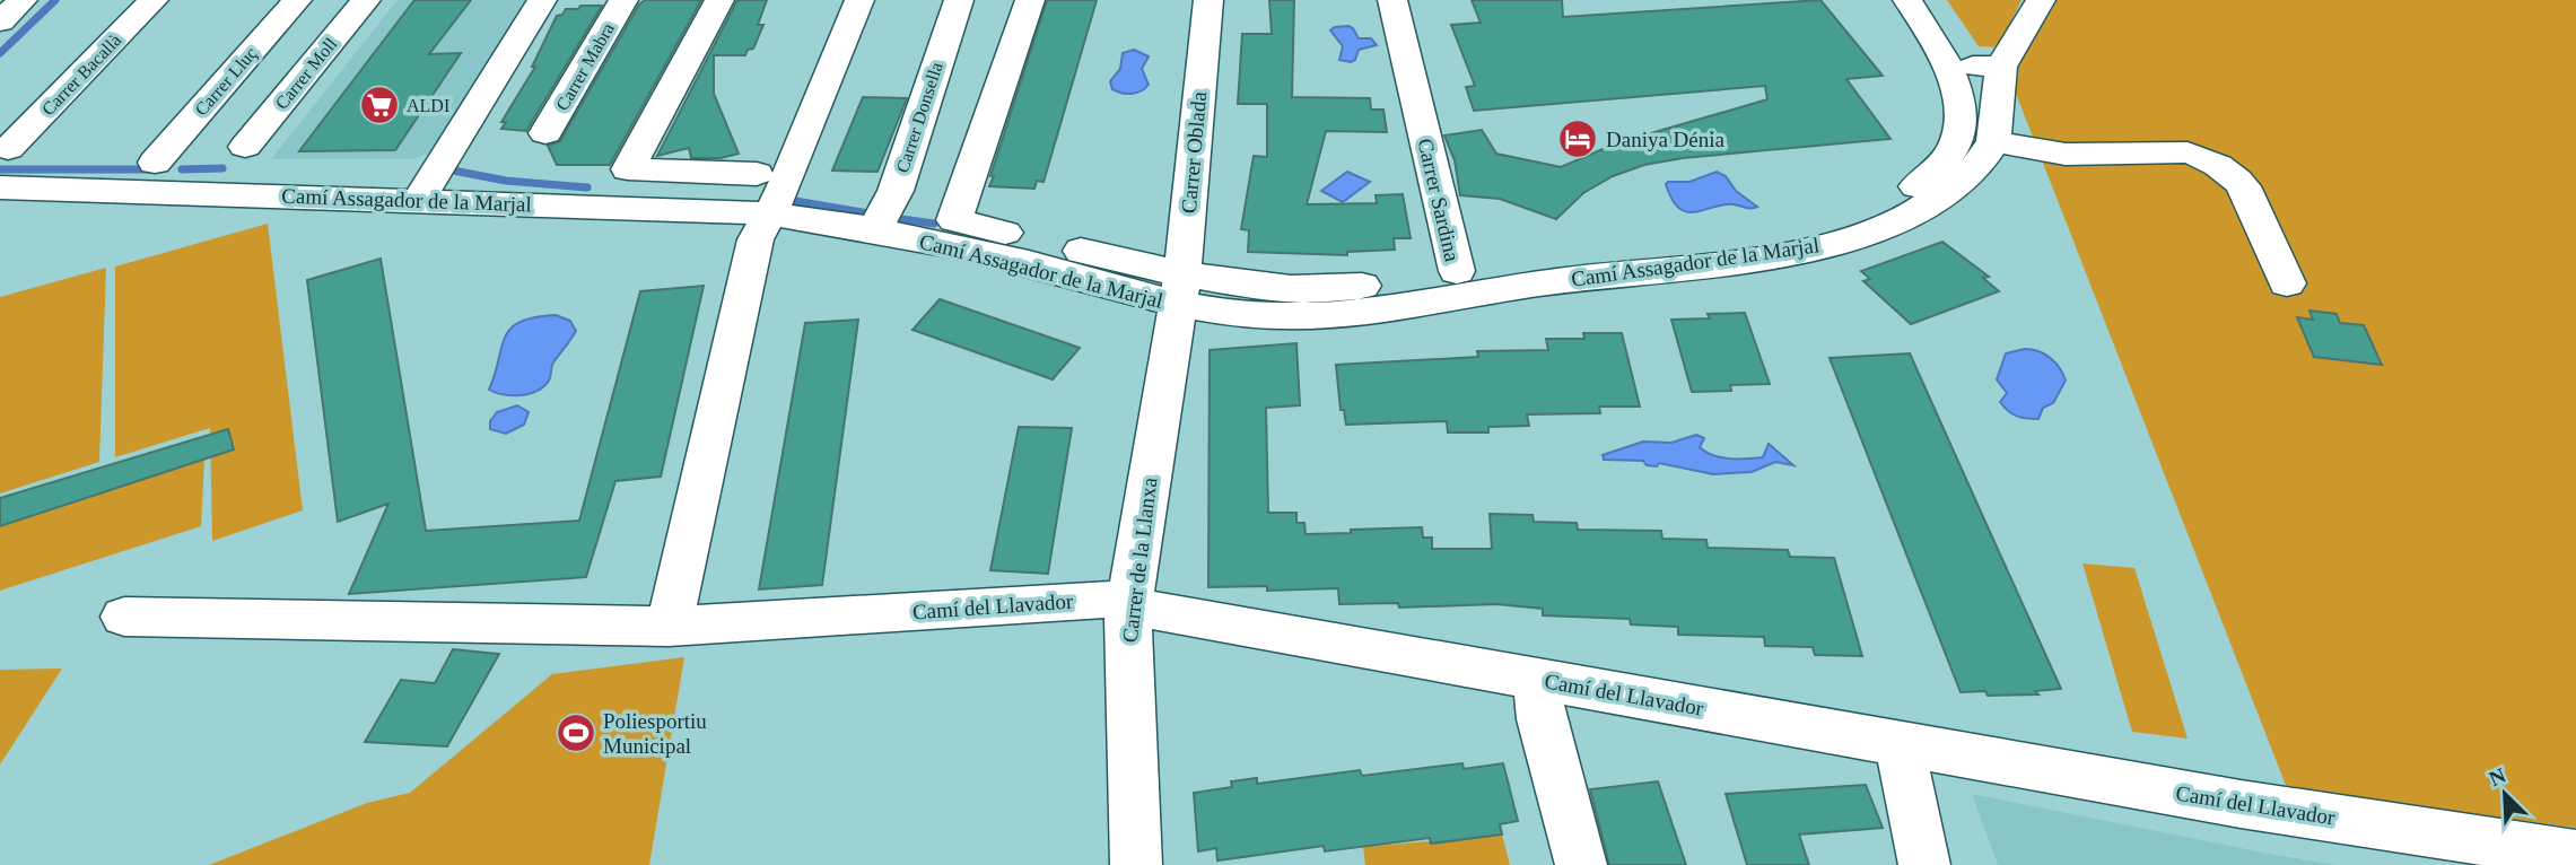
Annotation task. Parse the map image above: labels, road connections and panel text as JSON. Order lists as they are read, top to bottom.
{
  "streets": {
    "street": [
      "Carrer Mabra",
      "Carrer Moll",
      "Carrer Bacallà",
      "Carrer Lluç",
      "Carrer Donsella",
      "Carrer Oblada",
      "Camí Assagador de la Marjal",
      "Carrer Sardina",
      "Carrer de la Llanxa",
      "Camí del Llavador"
    ]
  },
  "crossings": [
    ["Carrer Donsella", "Camí Assagador de la Marjal"],
    ["Carrer Oblada", "Camí Assagador de la Marjal"],
    ["Carrer Oblada", "Carrer Sardina"],
    ["Carrer Oblada", "Carrer de la Llanxa"],
    ["Camí Assagador de la Marjal", "Carrer Sardina"],
    ["Camí Assagador de la Marjal", "Carrer de la Llanxa"],
    ["Carrer Sardina", "Carrer de la Llanxa"],
    ["Carrer de la Llanxa", "Camí del Llavador"]
  ],
  "places": {
    "supermarket": ["ALDI"],
    "hotel": ["Daniya Dénia"],
    "sports": ["Poliesportiu Municipal"]
  },
  "north": "top left"
}
